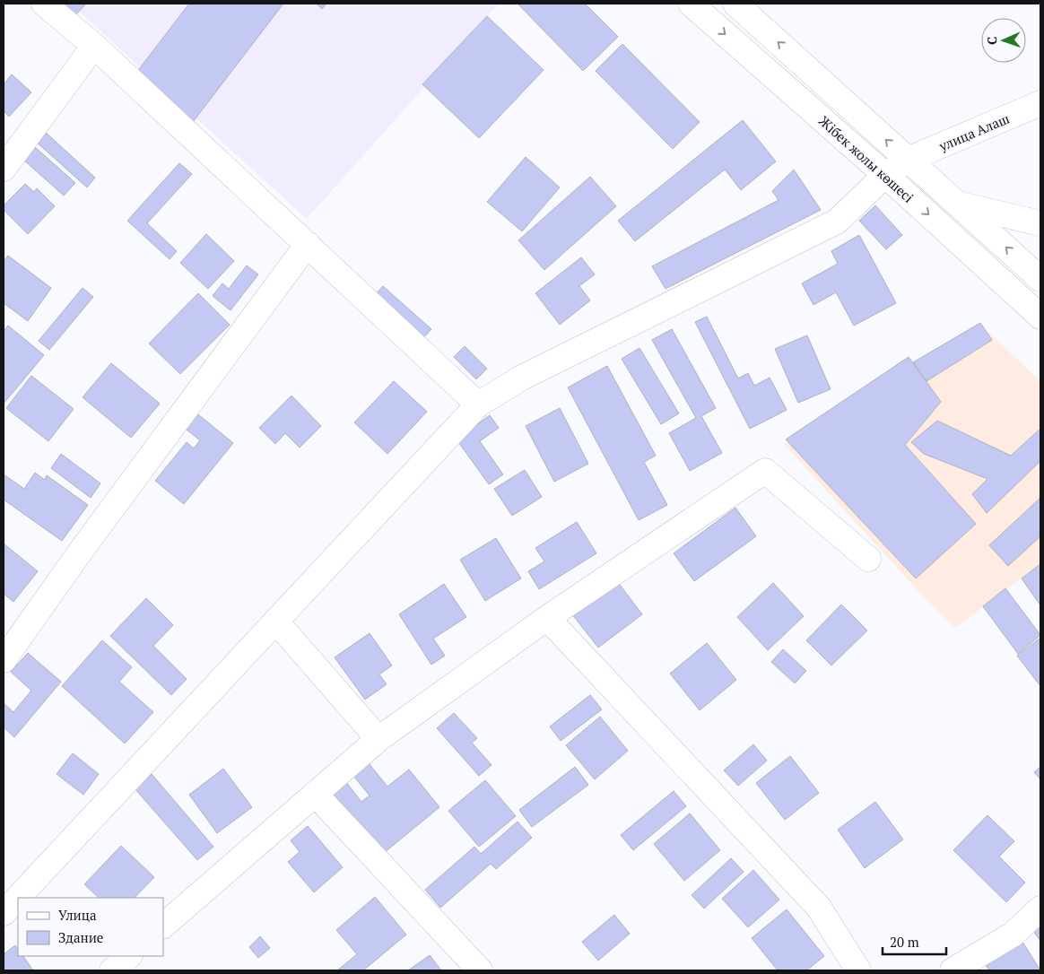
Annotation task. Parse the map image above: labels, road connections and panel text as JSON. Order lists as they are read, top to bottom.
{
  "streets": {
    "street": ["улица Алаш", "Жібек жолы көшесі"]
  },
  "crossings": [
    ["улица Алаш", "Жібек жолы көшесі"]
  ],
  "legend": ["Улица", "Здание"],
  "scale_bar": "20 m",
  "north": "left"
}
